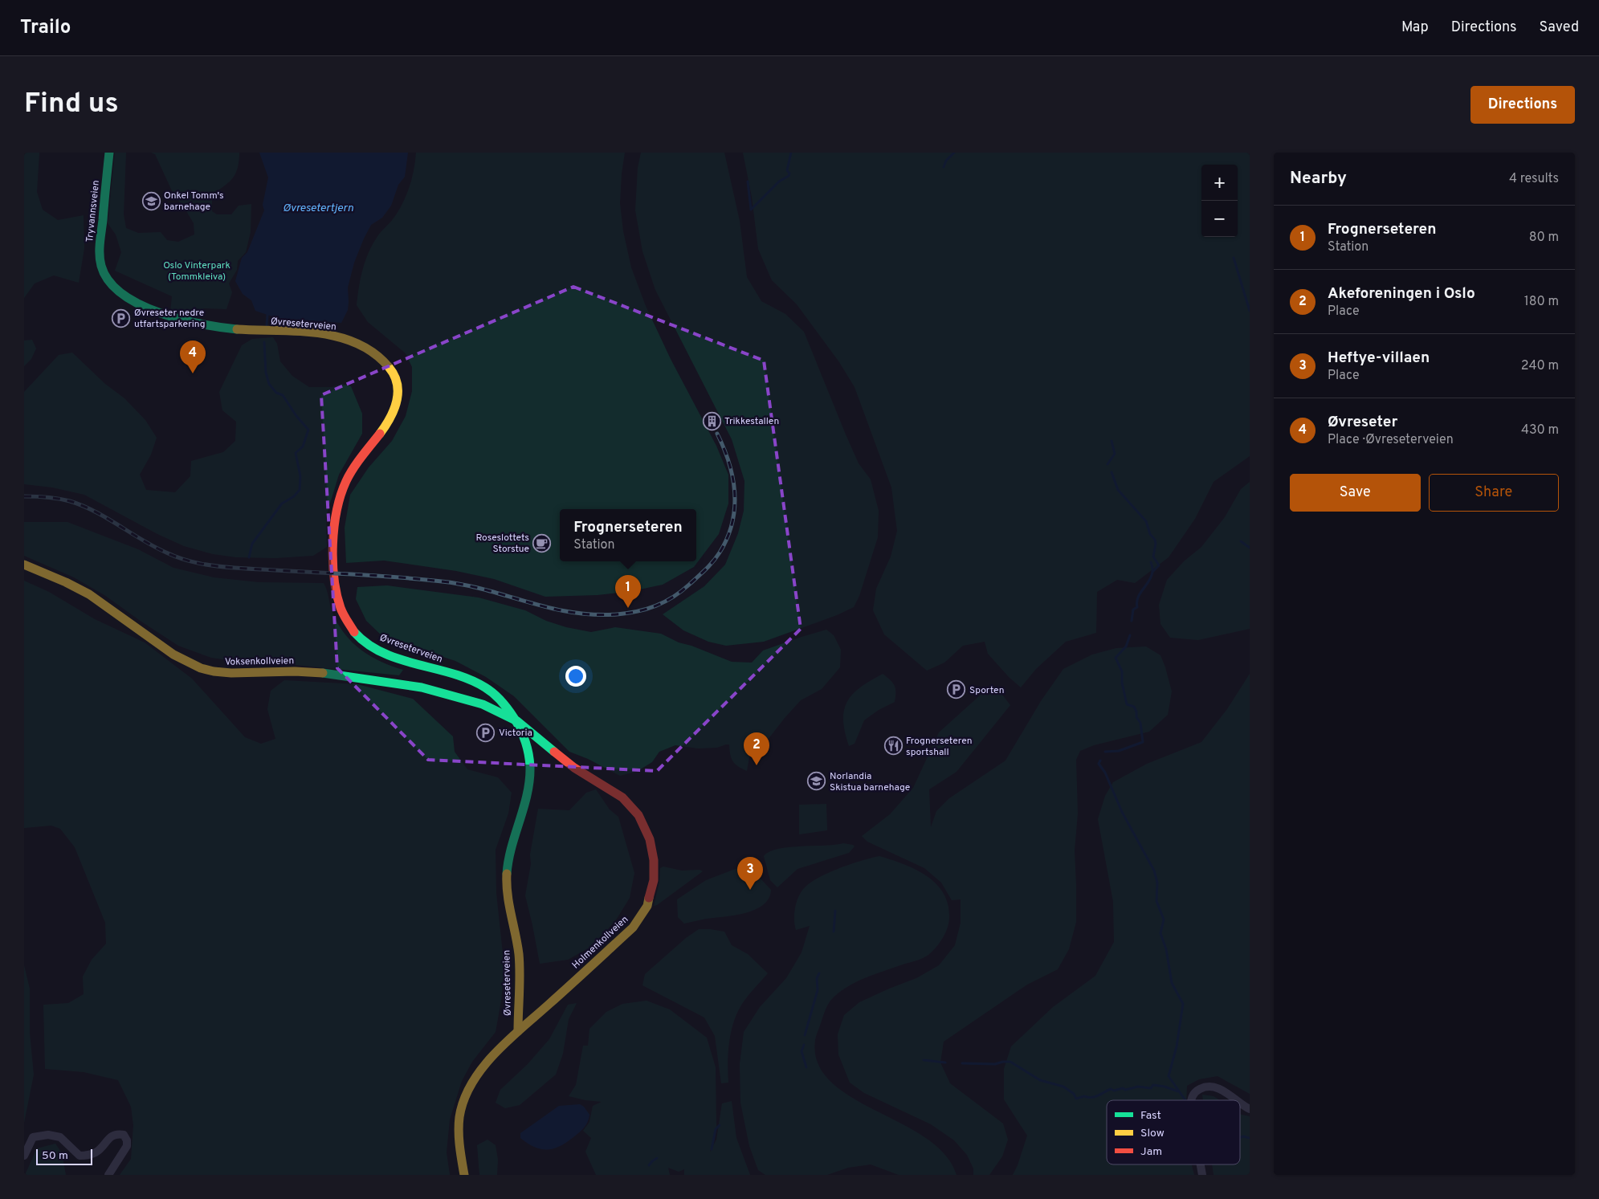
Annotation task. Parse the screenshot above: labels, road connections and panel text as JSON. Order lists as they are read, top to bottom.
{
  "streets": {
    "street": [
      "Tryvannsveien",
      "Øvreseterveien",
      "Voksenkollveien",
      "Holmenkollveien"
    ]
  },
  "crossings": [
    ["Tryvannsveien", "Øvreseterveien"],
    ["Øvreseterveien", "Voksenkollveien"],
    ["Øvreseterveien", "Holmenkollveien"],
    ["Voksenkollveien", "Holmenkollveien"]
  ],
  "water": ["Øvresetertjern"],
  "parks": ["Oslo Vinterpark (Tommkleiva)"],
  "places": {
    "school or university": ["Onkel Tomm's barnehage", "Norlandia Skistua barnehage"],
    "parking": ["Øvreseter nedre utfartsparkering", "Sporten", "Victoria"],
    "building": ["Trikkestallen"],
    "cafe": ["Roseslottets Storstue"],
    "restaurant": ["Frognerseteren sportshall"]
  },
  "legend": ["Fast", "Slow", "Jam"],
  "scale_bar": "50 m",
  "page": {
    "header": "Trailo",
    "nav": ["Map", "Directions", "Saved"],
    "buttons": [
      "Directions",
      ["Save", "Share"]
    ],
    "title": "Find us",
    "heading": ["Nearby", "4 results"],
    "map_buttons": ["+", "−"],
    "list": [
      {
        "mark": "1",
        "name": "Frognerseteren",
        "note": "Station",
        "value": "80 m"
      },
      {
        "mark": "2",
        "name": "Akeforeningen i Oslo",
        "note": "Place",
        "value": "180 m"
      },
      {
        "mark": "3",
        "name": "Heftye-villaen",
        "note": "Place",
        "value": "240 m"
      },
      {
        "mark": "4",
        "name": "Øvreseter",
        "note": "Place · Øvreseterveien",
        "value": "430 m"
      }
    ],
    "pins": [
      "4",
      "1",
      "2",
      "3"
    ],
    "popup": ["Frognerseteren", "Station"],
    "scale": "50 m"
  }
}
